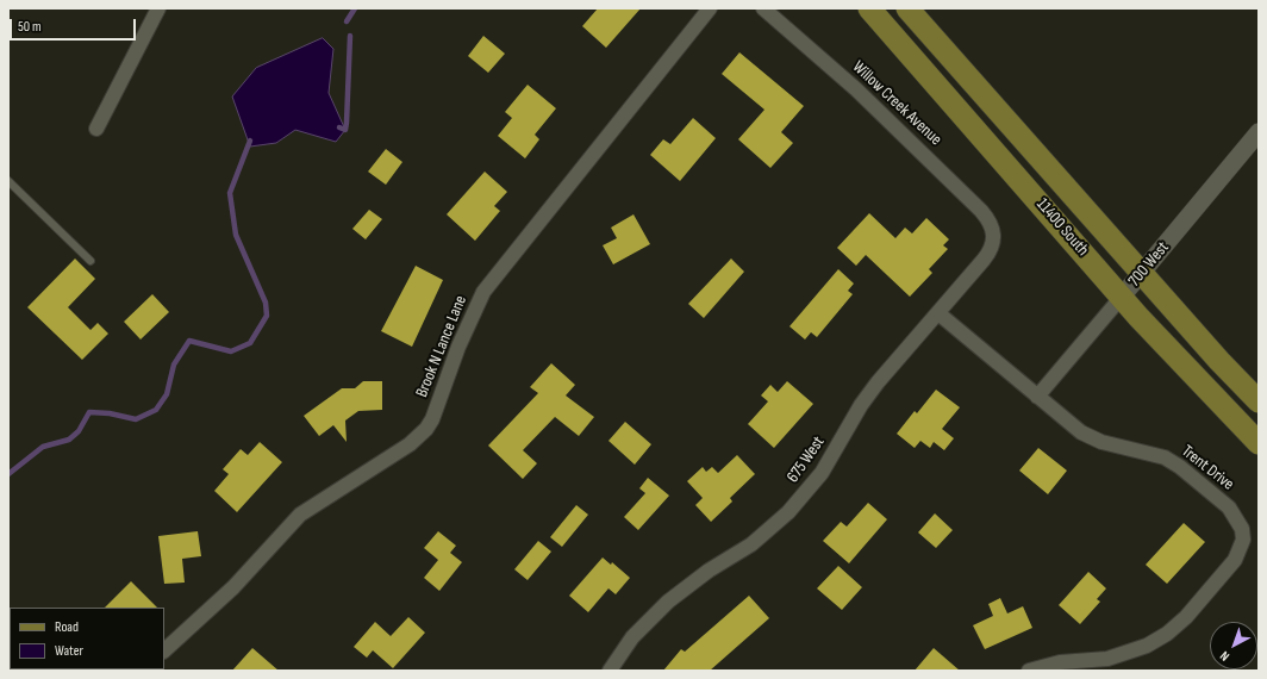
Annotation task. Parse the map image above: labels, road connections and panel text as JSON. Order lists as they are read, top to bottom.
{
  "streets": {
    "main road": ["11400 South"],
    "street": [
      "Willow Creek Avenue",
      "700 West",
      "Brook N Lance Lane",
      "675 West",
      "Trent Drive"
    ]
  },
  "crossings": [
    ["Willow Creek Avenue", "675 West"],
    ["11400 South", "700 West"],
    ["700 West", "Trent Drive"],
    ["675 West", "Trent Drive"]
  ],
  "legend": ["Road", "Water"],
  "scale_bar": "50 m",
  "north": "bottom left"
}
